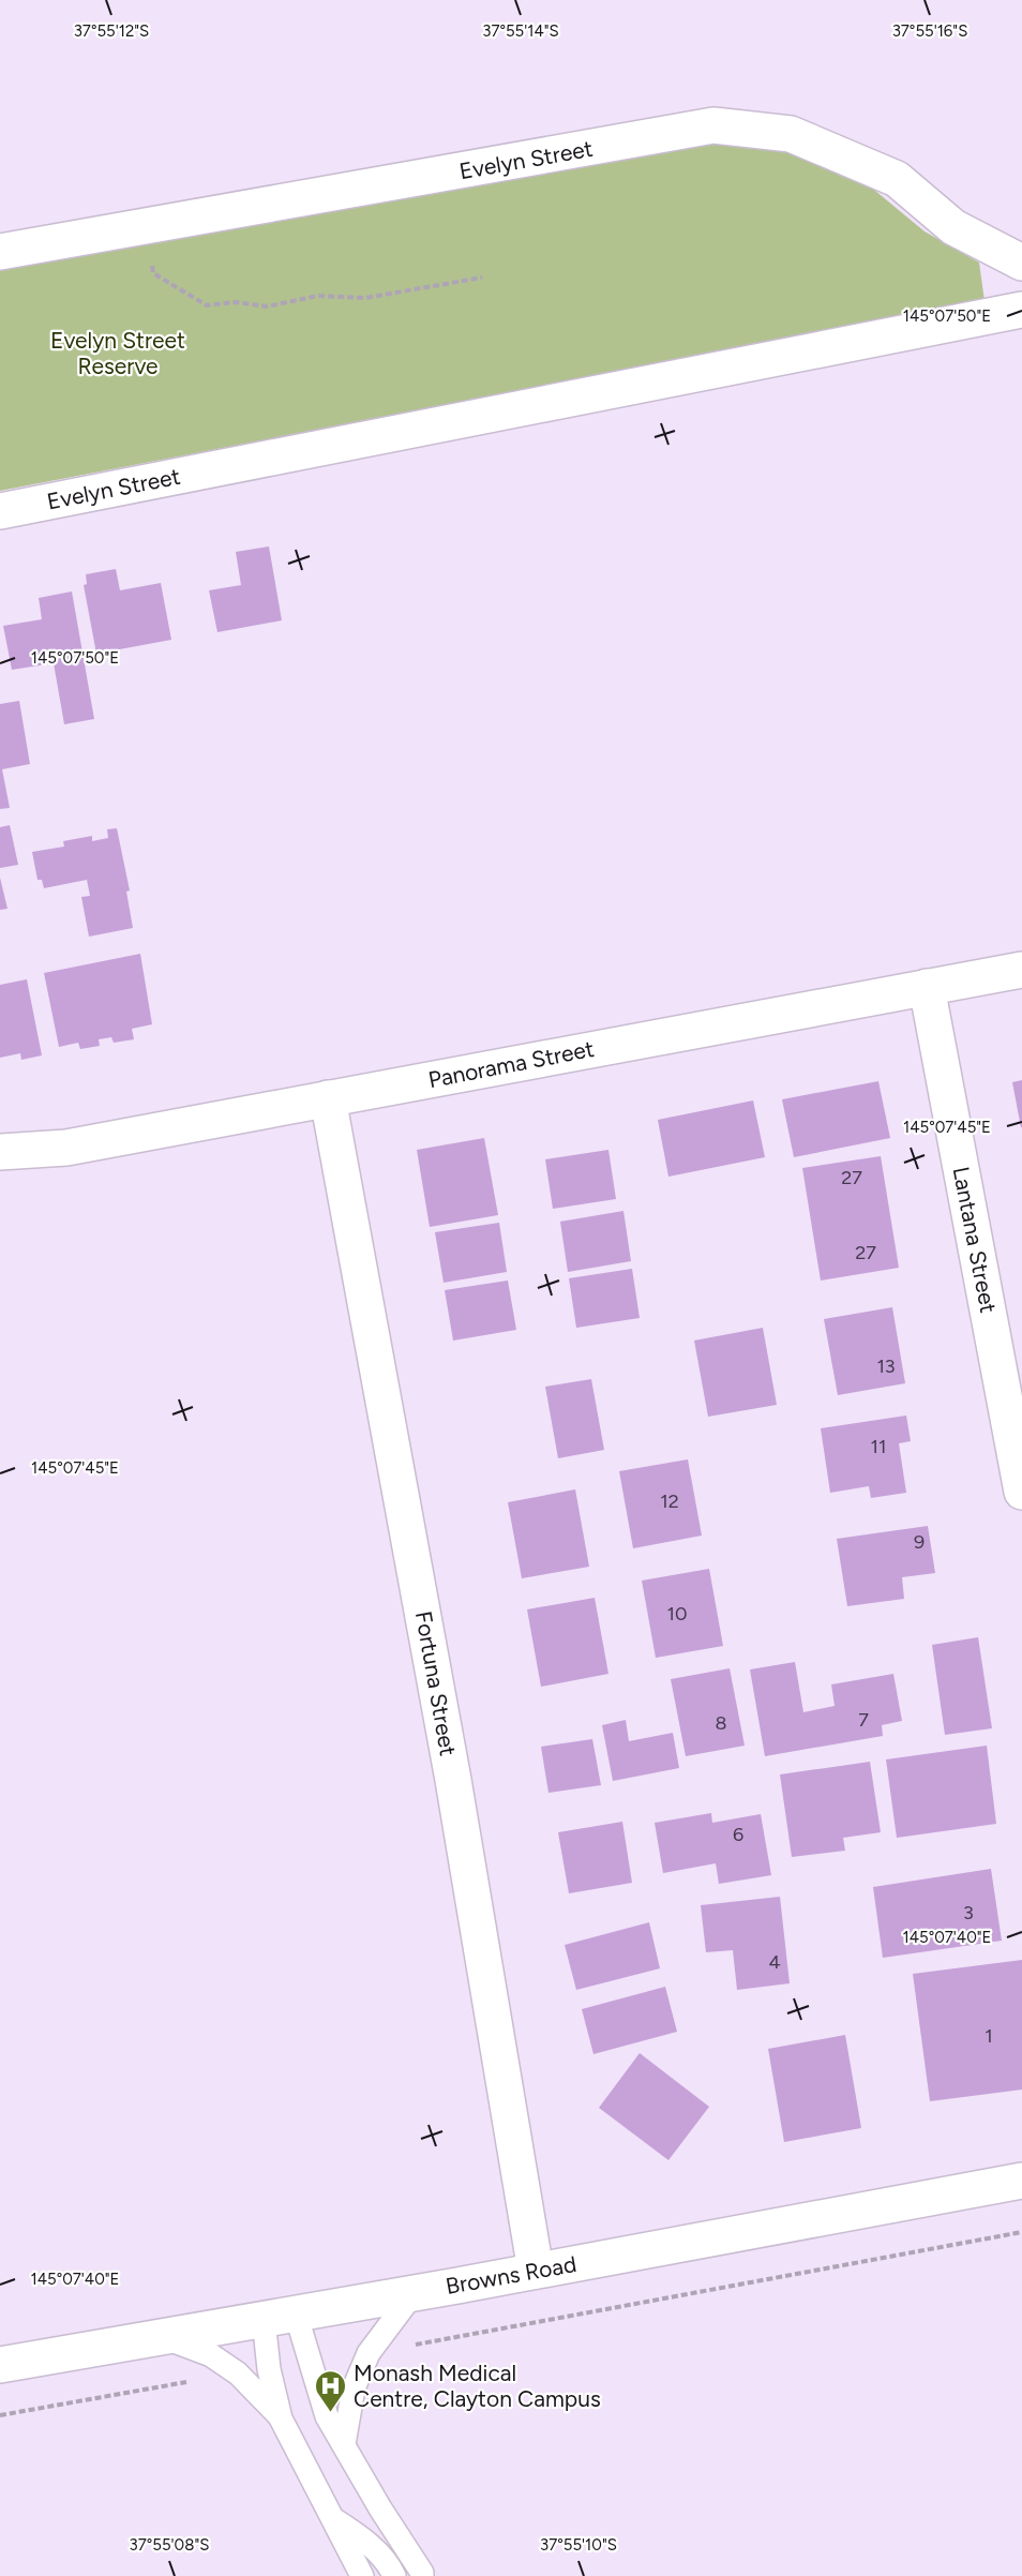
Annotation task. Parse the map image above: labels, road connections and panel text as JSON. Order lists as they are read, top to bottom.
{
  "streets": {
    "street": [
      "Evelyn Street",
      "Panorama Street",
      "Lantana Street",
      "Fortuna Street",
      "Browns Road"
    ]
  },
  "crossings": [
    ["Panorama Street", "Lantana Street"],
    ["Panorama Street", "Fortuna Street"],
    ["Fortuna Street", "Browns Road"]
  ],
  "parks": ["Evelyn Street Reserve"],
  "places": {
    "hospital": ["Monash Medical Centre, Clayton Campus"]
  },
  "house_numbers": [
    "27",
    "27",
    "13",
    "11",
    "12",
    "9",
    "10",
    "7",
    "8",
    "6",
    "3",
    "4",
    "1"
  ],
  "coordinates": [
    "37°55'14\"S",
    "37°55'12\"S",
    "37°55'16\"S",
    "145°07'50\"E",
    "145°07'45\"E",
    "145°07'40\"E",
    "37°55'08\"S",
    "37°55'10\"S"
  ]
}
